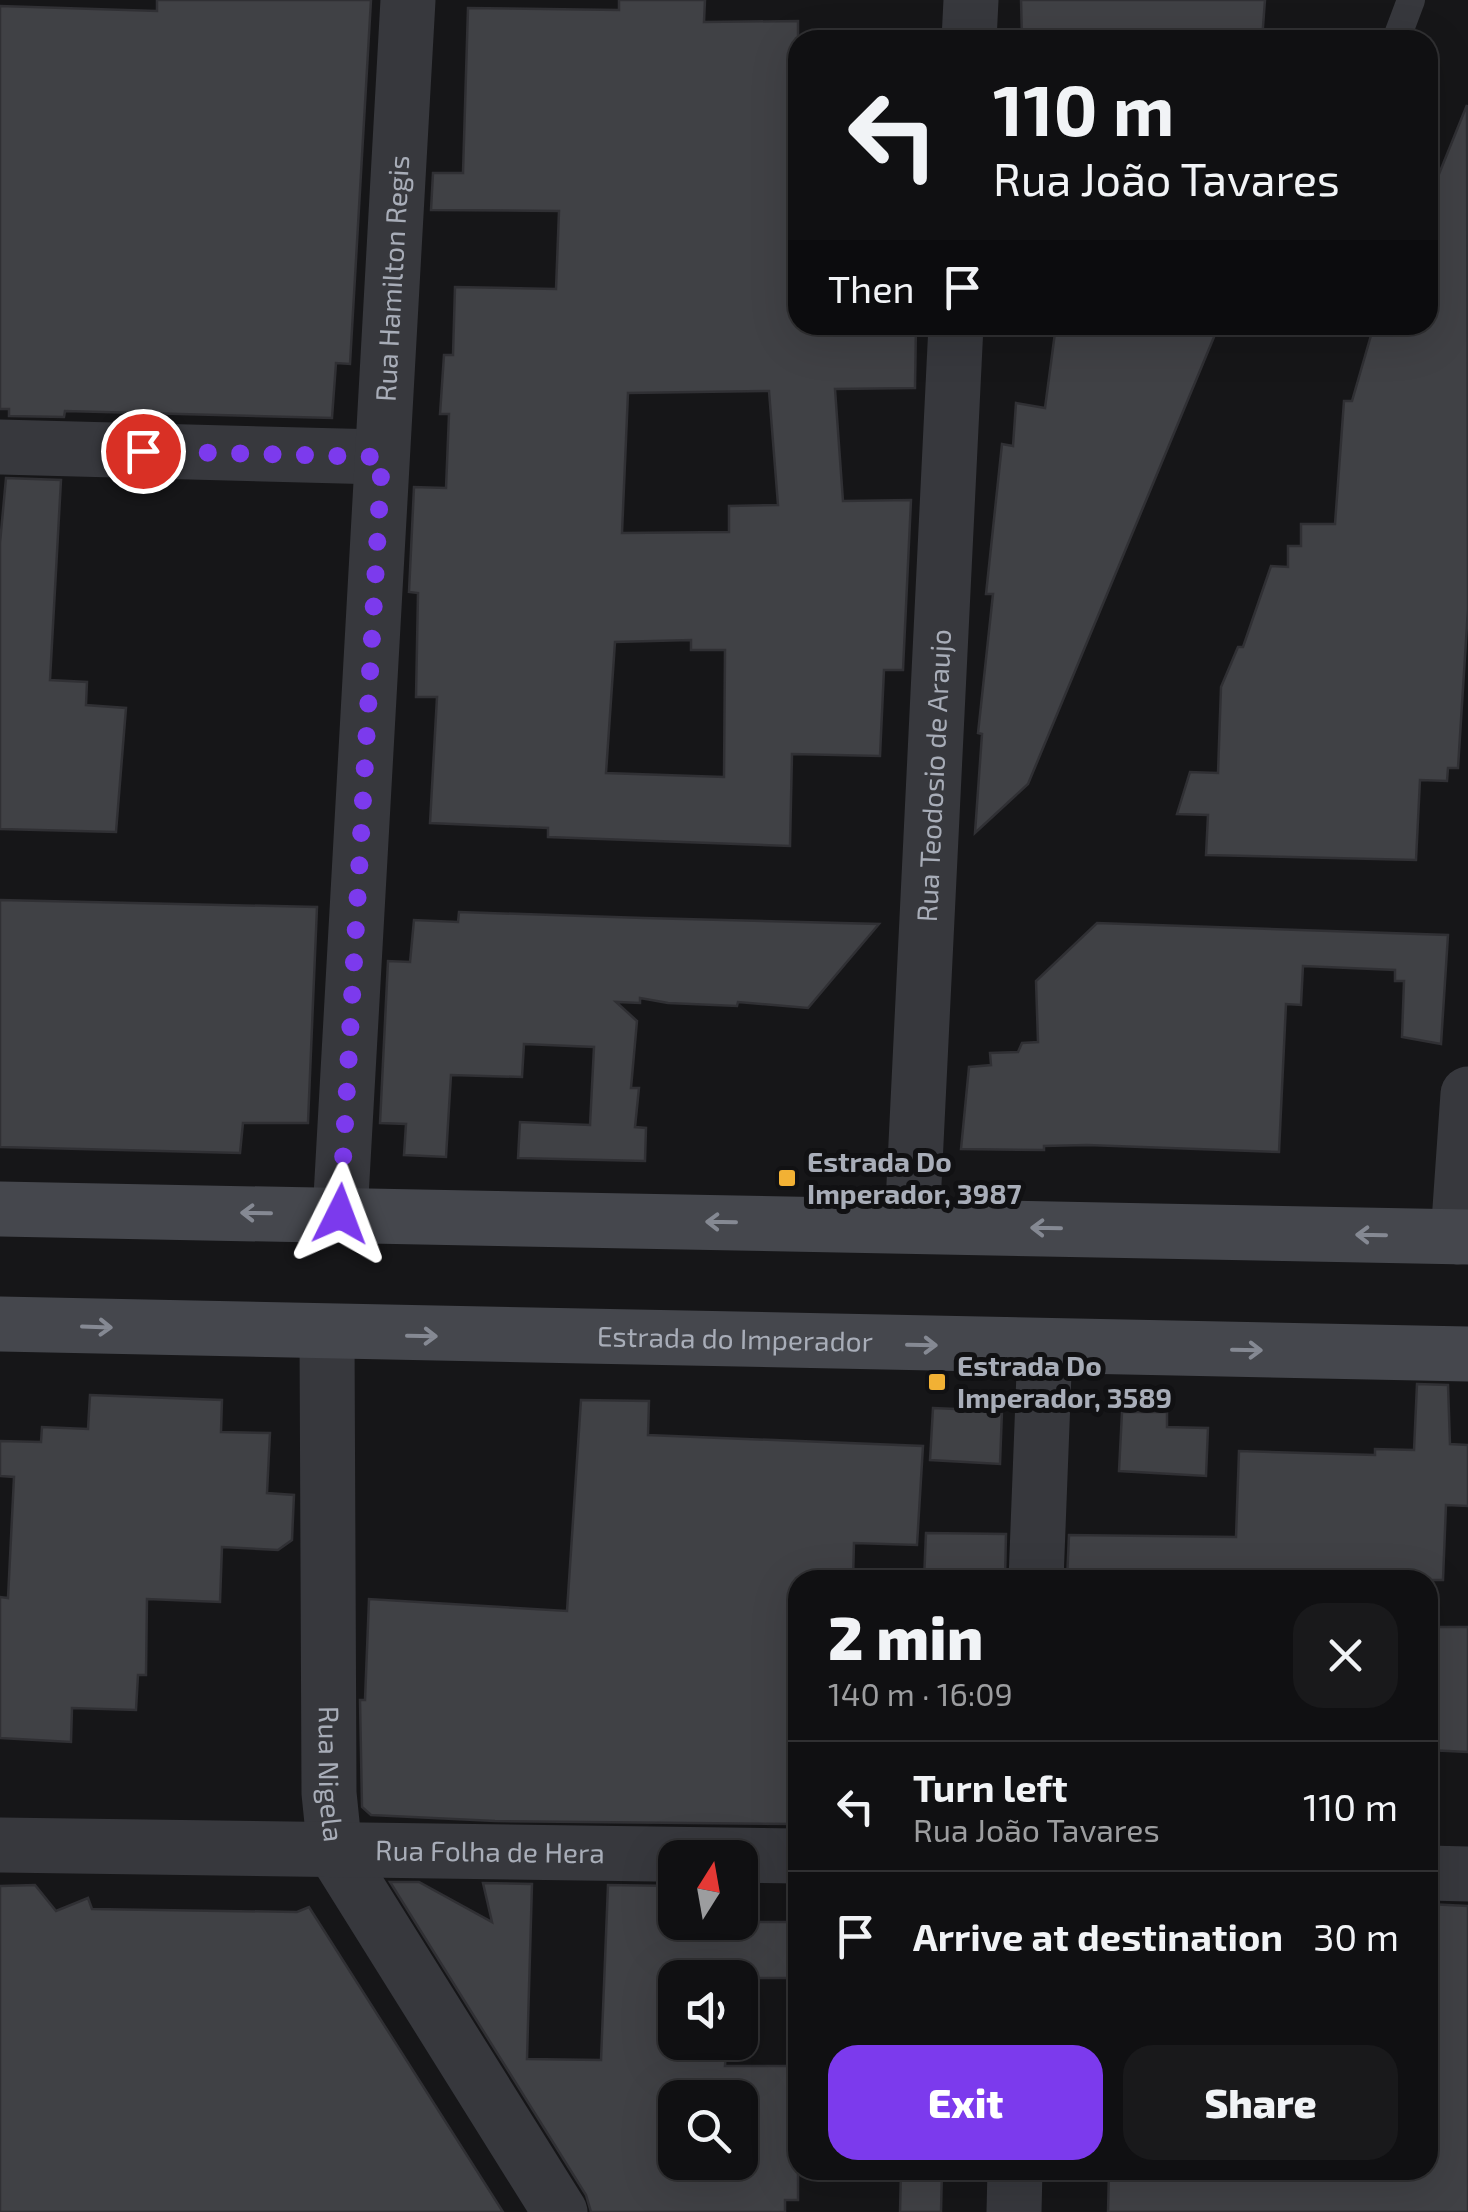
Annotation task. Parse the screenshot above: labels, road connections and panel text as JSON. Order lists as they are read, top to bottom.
{
  "streets": {
    "main road": ["Estrada do Imperador"],
    "street": [
      "Rua Hamilton Regis",
      "Rua Teodosio de Araujo",
      "Rua Nigela",
      "Rua Folha de Hera"
    ]
  },
  "crossings": [
    ["Estrada do Imperador", "Rua Nigela"],
    ["Rua Nigela", "Rua Folha de Hera"]
  ],
  "places": {
    "transit": ["Estrada Do Imperador, 3987", "Estrada Do Imperador, 3589"]
  },
  "north": "top",
  "page": {
    "turn": ["110 m", "Rua João Tavares"],
    "then": "Then",
    "heading": ["2 min", "140 m · 16:09"],
    "list": [
      {
        "name": "Turn left",
        "note": "Rua João Tavares",
        "value": "110 m"
      },
      {
        "name": "Arrive at destination",
        "value": "30 m"
      }
    ],
    "buttons": ["Exit", "Share"]
  }
}
